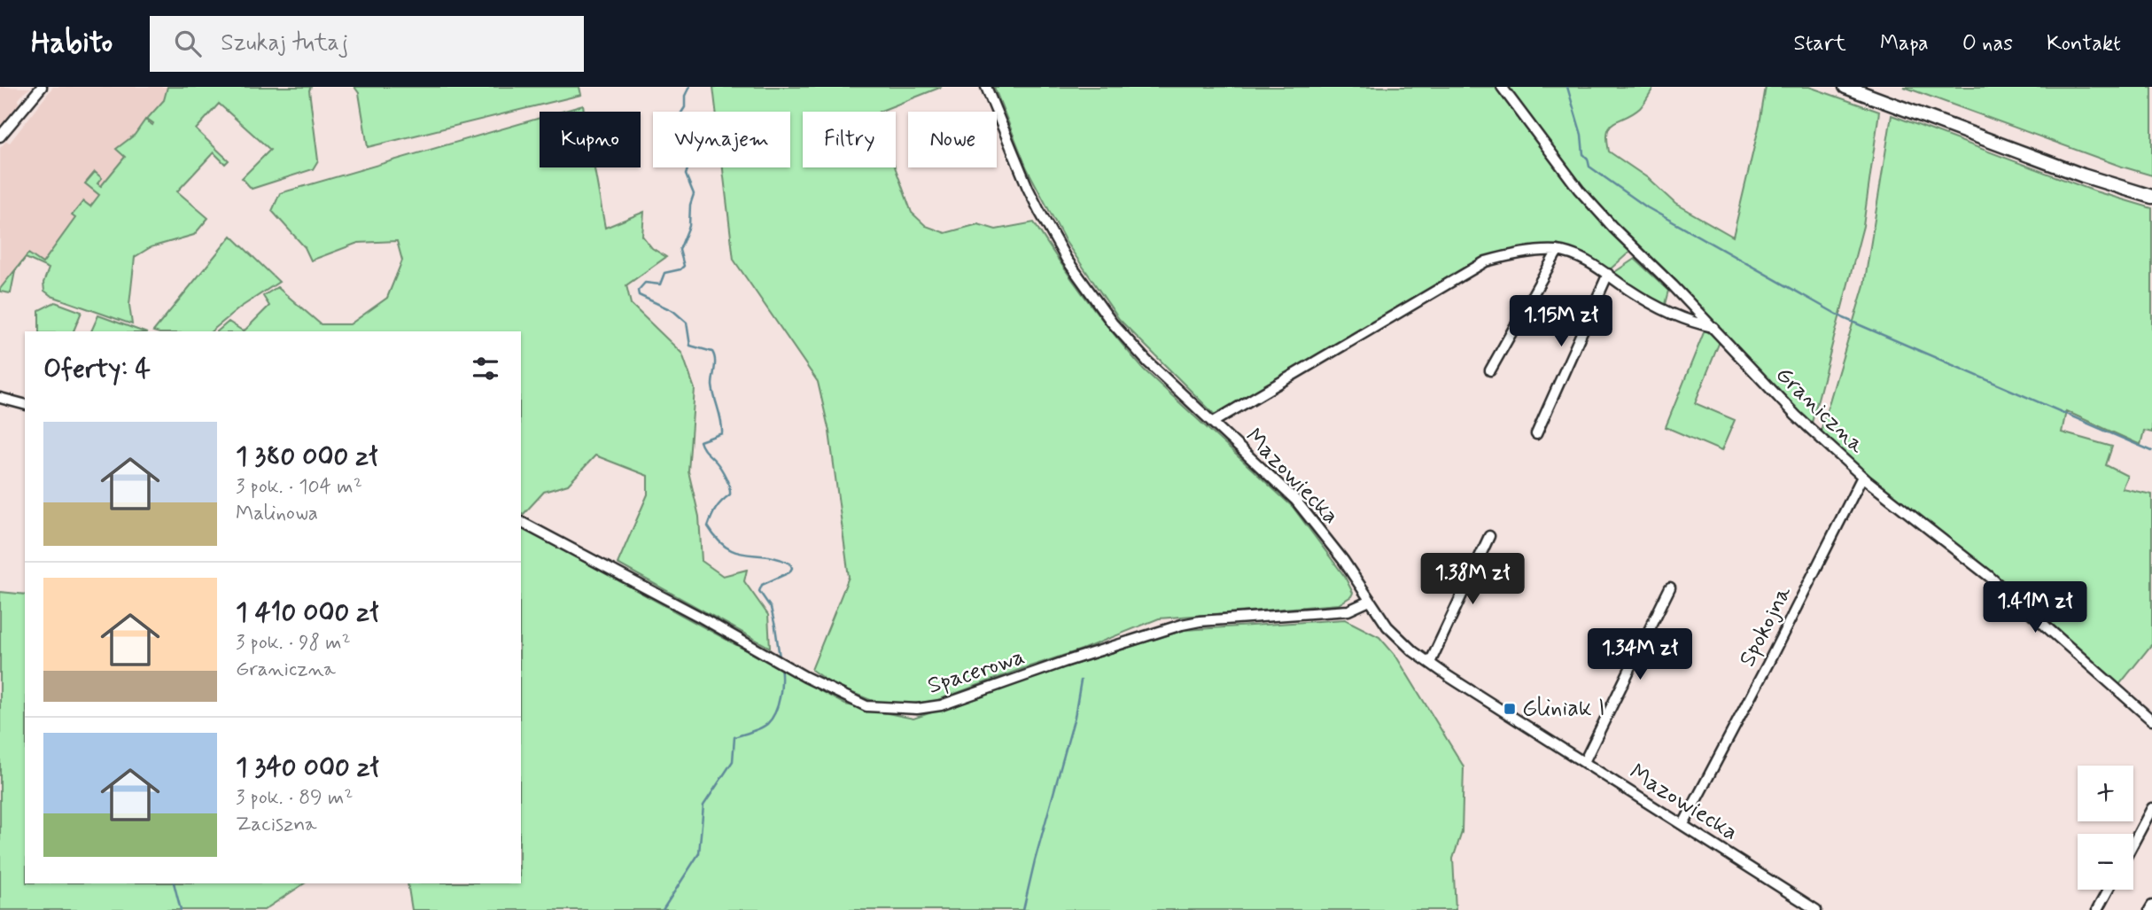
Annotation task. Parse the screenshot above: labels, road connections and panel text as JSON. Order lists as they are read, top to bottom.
{
  "streets": {
    "street": [
      "Graniczna",
      "Mazowiecka",
      "Spokojna",
      "Spacerowa"
    ]
  },
  "crossings": [
    ["Graniczna", "Spokojna"],
    ["Mazowiecka", "Spokojna"],
    ["Mazowiecka", "Spacerowa"]
  ],
  "places": {
    "transit": ["Gliniak I"]
  },
  "page": {
    "header": "Habito",
    "search": "Szukaj tutaj",
    "nav": [
      "Start",
      "Mapa",
      "O nas",
      "Kontakt"
    ],
    "chip": [
      "Kupno",
      "Wynajem",
      "Filtry",
      "Nowe"
    ],
    "price": [
      "1.15M zł",
      "1.38M zł",
      "1.41M zł",
      "1.34M zł"
    ],
    "heading": "Oferty: 4",
    "list": [
      {
        "name": "1 380 000 zł",
        "note": "3 pok. · 104 m² · Malinowa"
      },
      {
        "name": "1 410 000 zł",
        "note": "3 pok. · 98 m² · Graniczna"
      },
      {
        "name": "1 340 000 zł",
        "note": "3 pok. · 89 m² · Zaciszna"
      }
    ],
    "map_buttons": ["+", "−"]
  }
}
